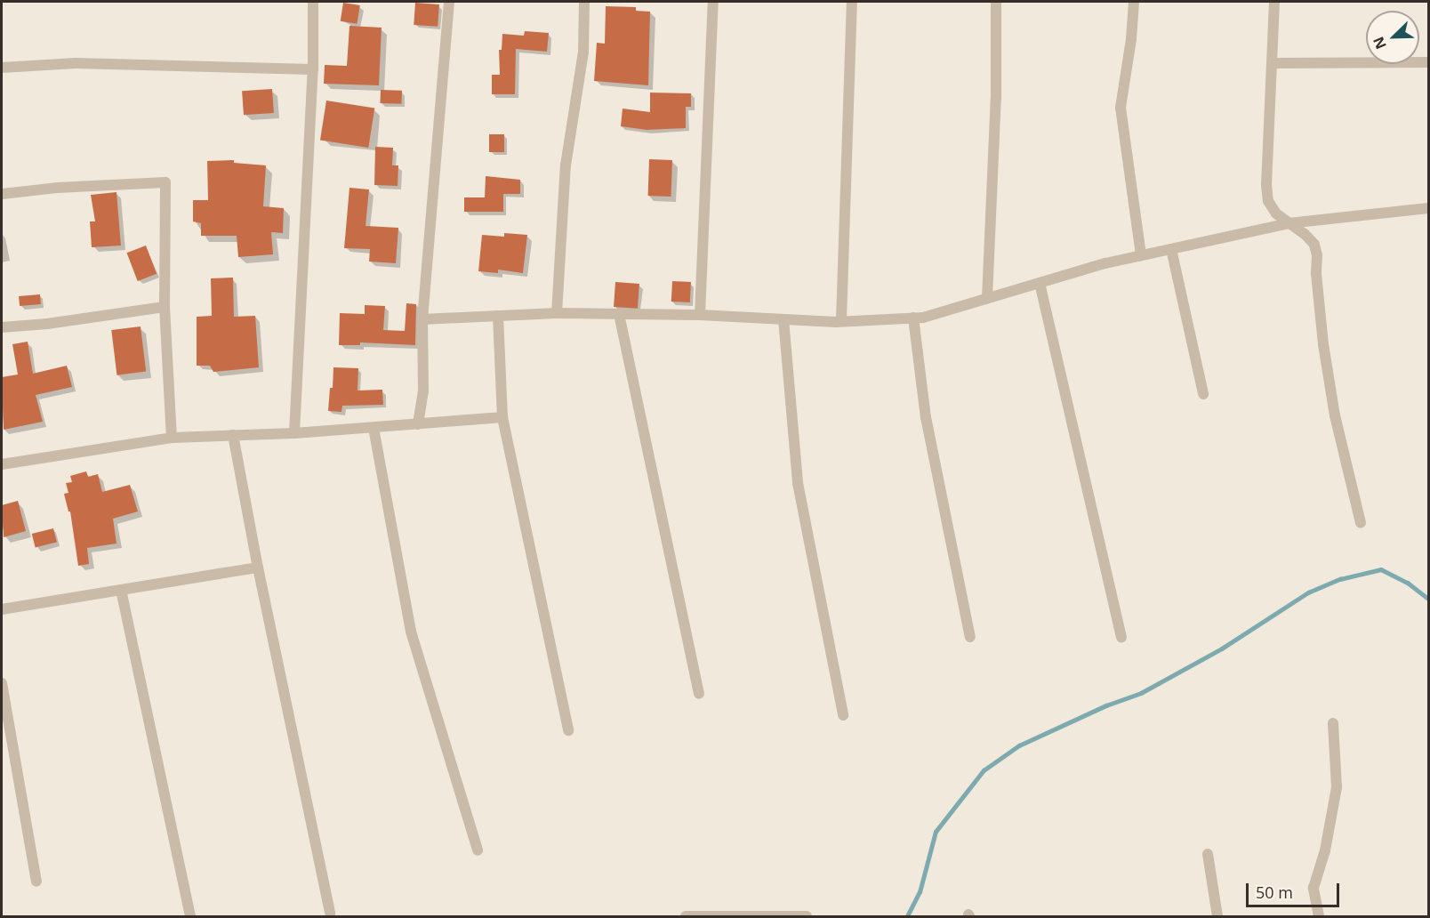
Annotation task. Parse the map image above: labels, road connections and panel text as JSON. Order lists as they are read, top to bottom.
{
  "scale_bar": "50 m",
  "north": "bottom left"
}
